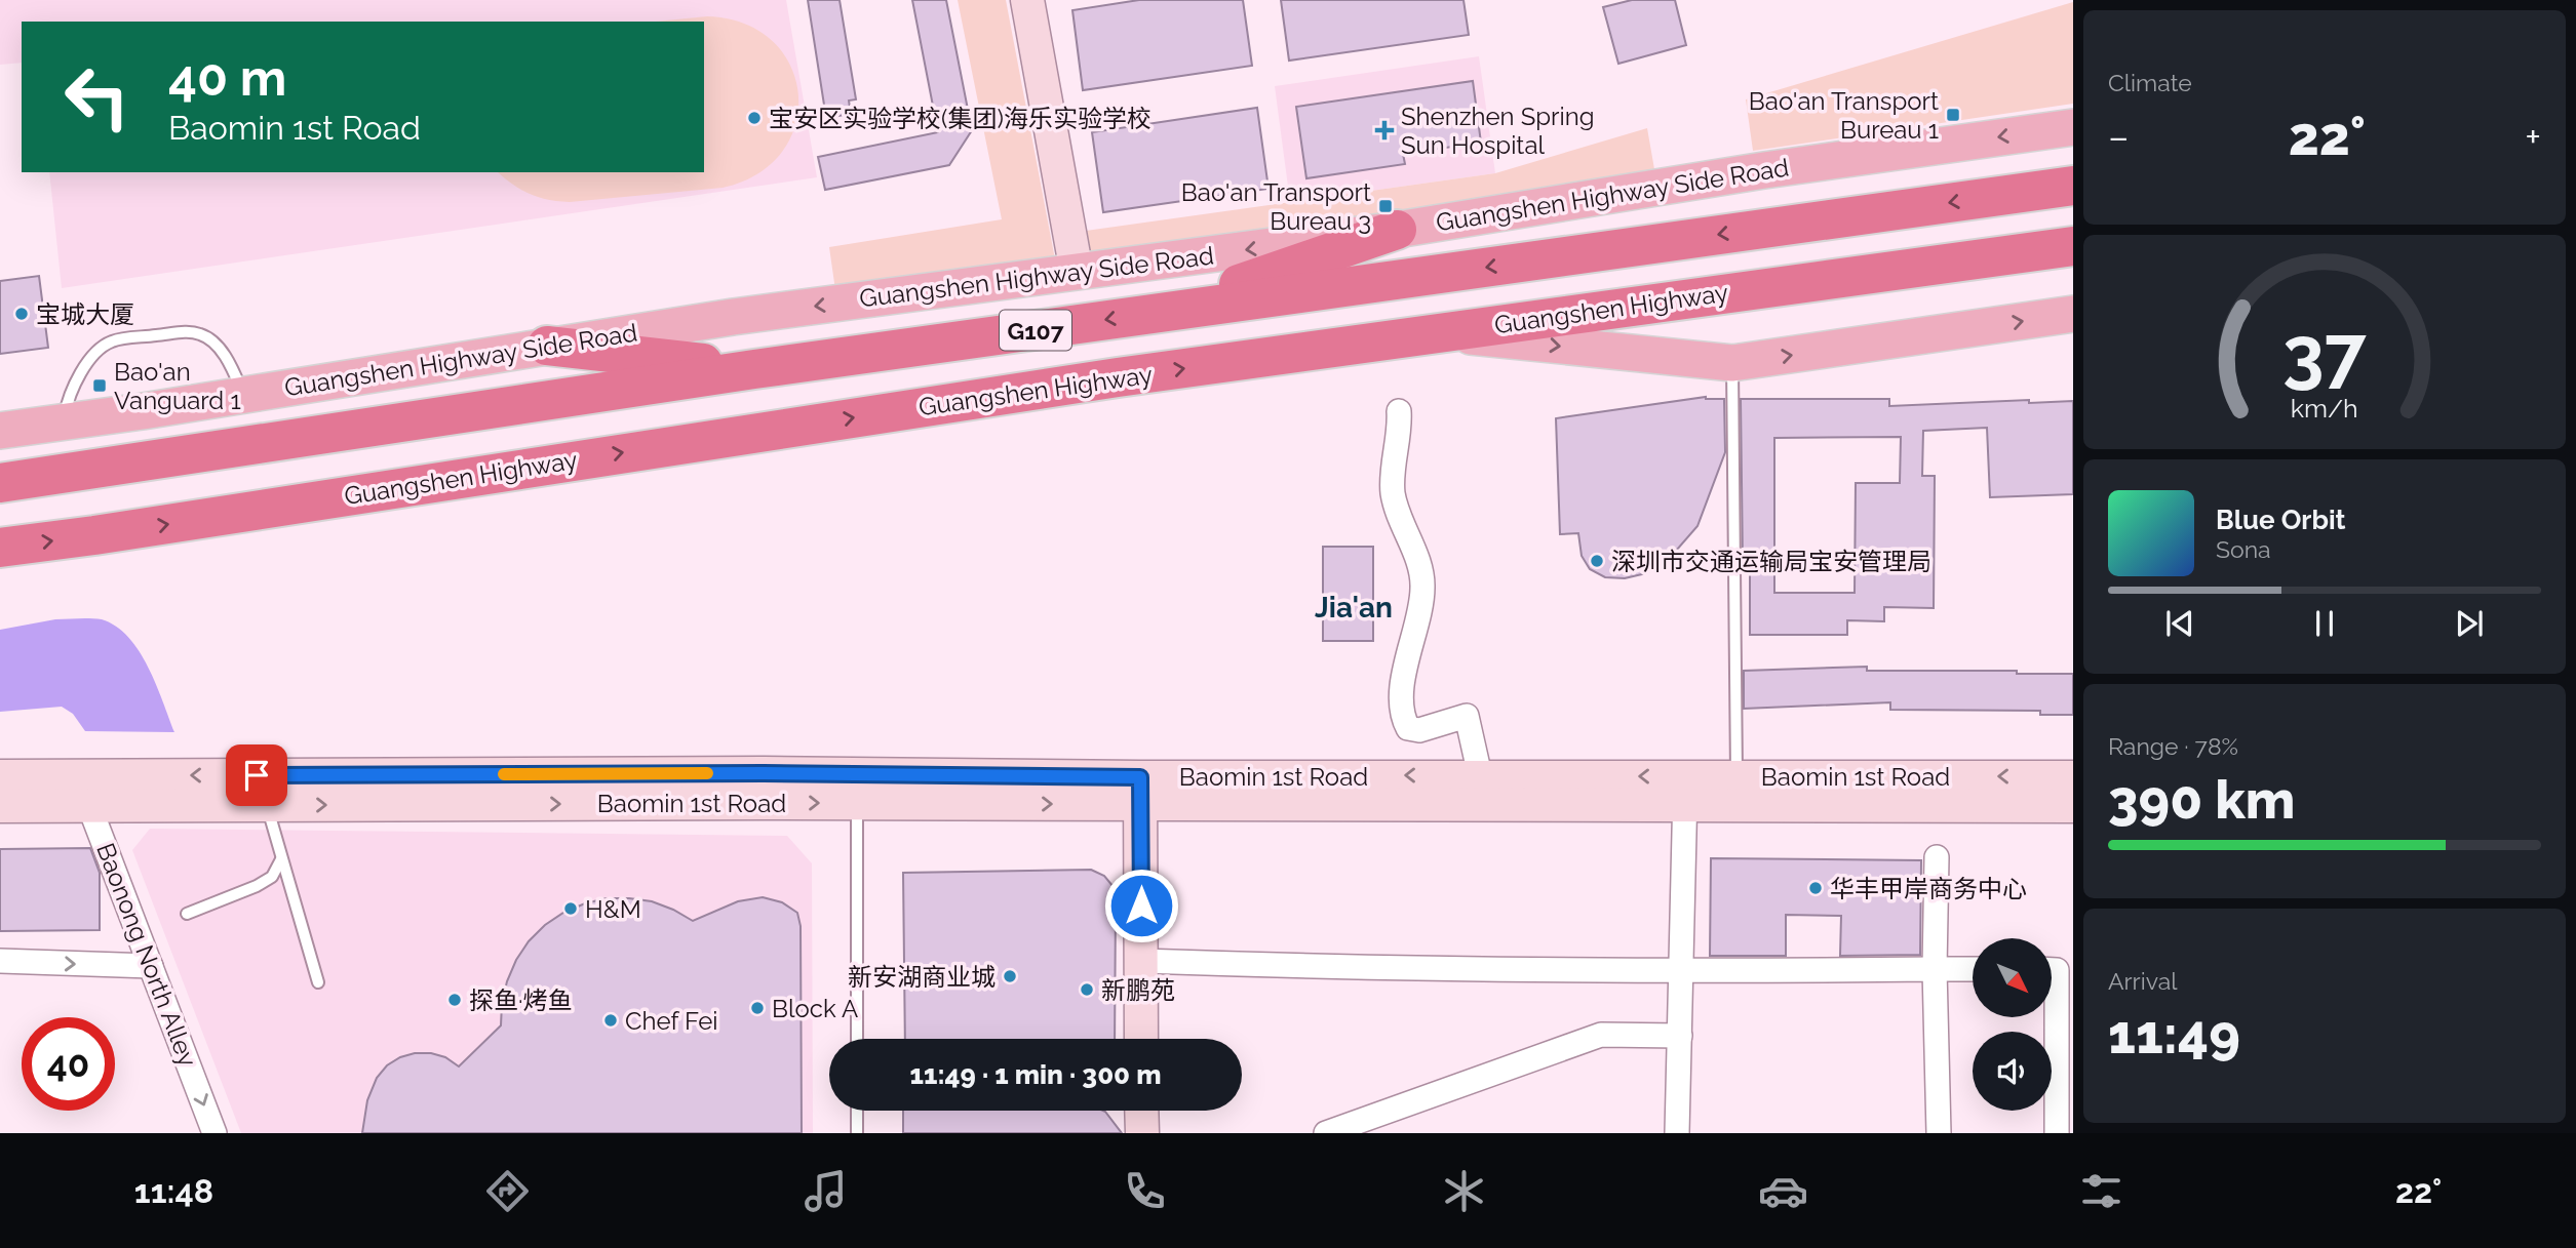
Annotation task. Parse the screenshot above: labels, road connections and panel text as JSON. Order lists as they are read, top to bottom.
{
  "streets": {
    "highway": ["Guangshen Highway", "G107"],
    "main road": ["Guangshen Highway Side Road", "Baomin 1st Road"],
    "street": ["Baonong North Alley"]
  },
  "crossings": [
    ["Baomin 1st Road", "Baonong North Alley"]
  ],
  "one_way": ["Baonong North Alley"],
  "districts": ["Jia'an"],
  "places": {
    "transit": ["Bao'an Transport Bureau 1", "Bao'an Transport Bureau 3", "Bao'an Vanguard 1"],
    "other": [
      "宝安区实验学校(集团)海乐实验学校",
      "宝城大厦",
      "深圳市交通运输局宝安管理局",
      "华丰甲岸商务中心",
      "H&M",
      "新安湖商业城",
      "新鹏苑",
      "探鱼·烤鱼",
      "Block A",
      "Chef Fei"
    ],
    "health": ["Shenzhen Spring Sun Hospital"]
  },
  "north": "bottom right",
  "page": {
    "tile": [
      "Climate",
      ["Range · 78%", "390 km"],
      ["Arrival", "11:49"]
    ],
    "turn": ["40 m", "Baomin 1st Road"],
    "heat": ["−", "22°", "+"],
    "song": ["Blue Orbit", "Sona"],
    "limit": "40",
    "trip": "11:49 · 1 min · 300 m",
    "tabs": ["11:48", "22°"],
    "gauge": ["37", "km/h"]
  }
}
